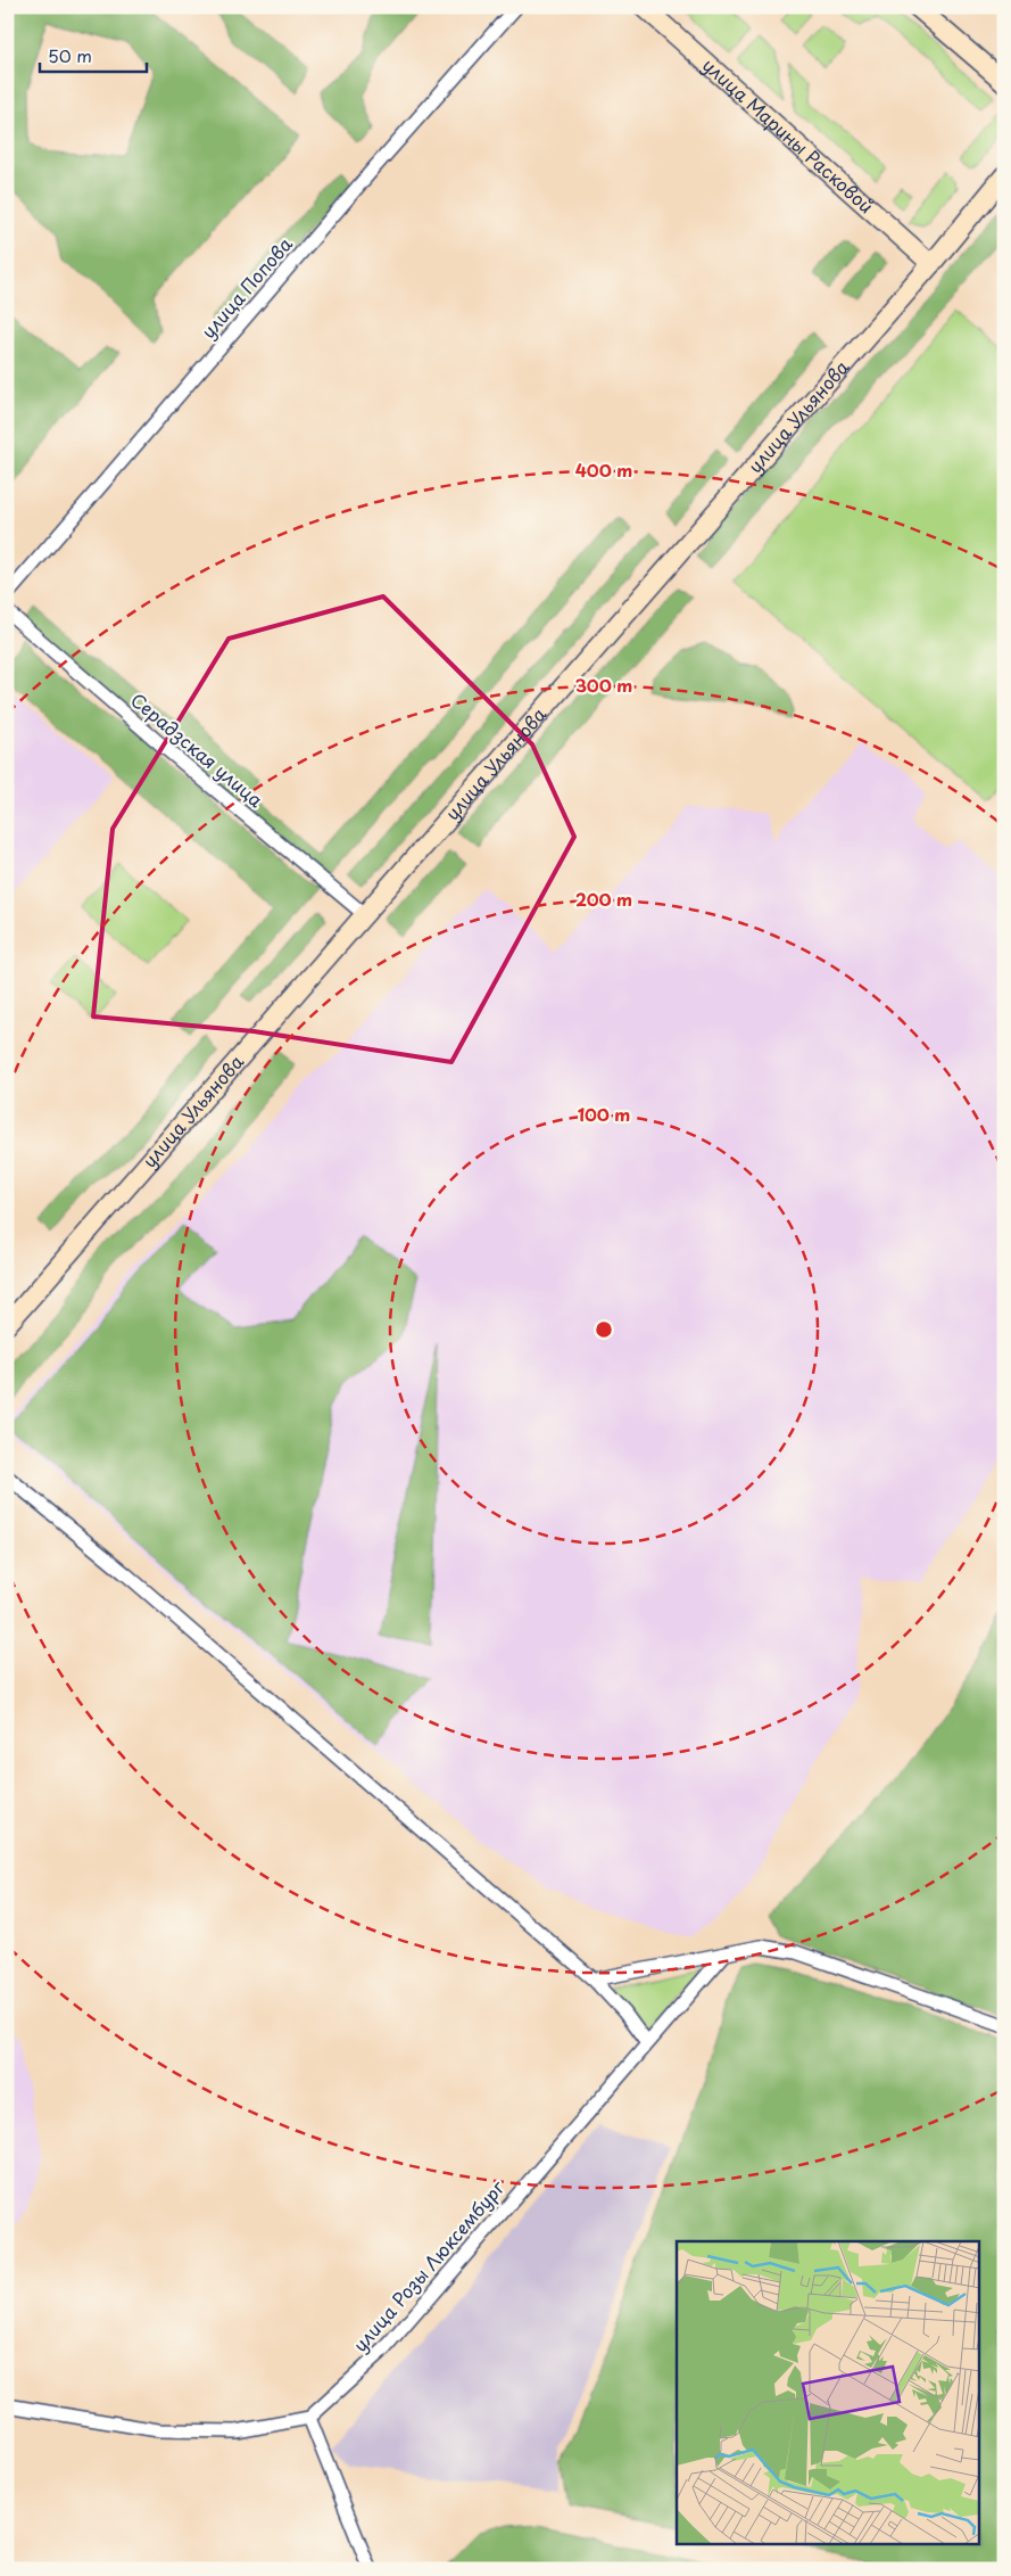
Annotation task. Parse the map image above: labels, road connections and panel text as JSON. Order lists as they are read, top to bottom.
{
  "streets": {
    "main road": ["улица Марины Расковой", "улица Ульянова"],
    "street": ["улица Попова", "Серадзская улица", "улица Розы Люксембург"]
  },
  "crossings": [
    ["улица Марины Расковой", "улица Ульянова"],
    ["улица Ульянова", "Серадзская улица"]
  ],
  "scale_bar": "50 m",
  "rings": [
    "400 m",
    "300 m",
    "200 m",
    "100 m"
  ]
}
